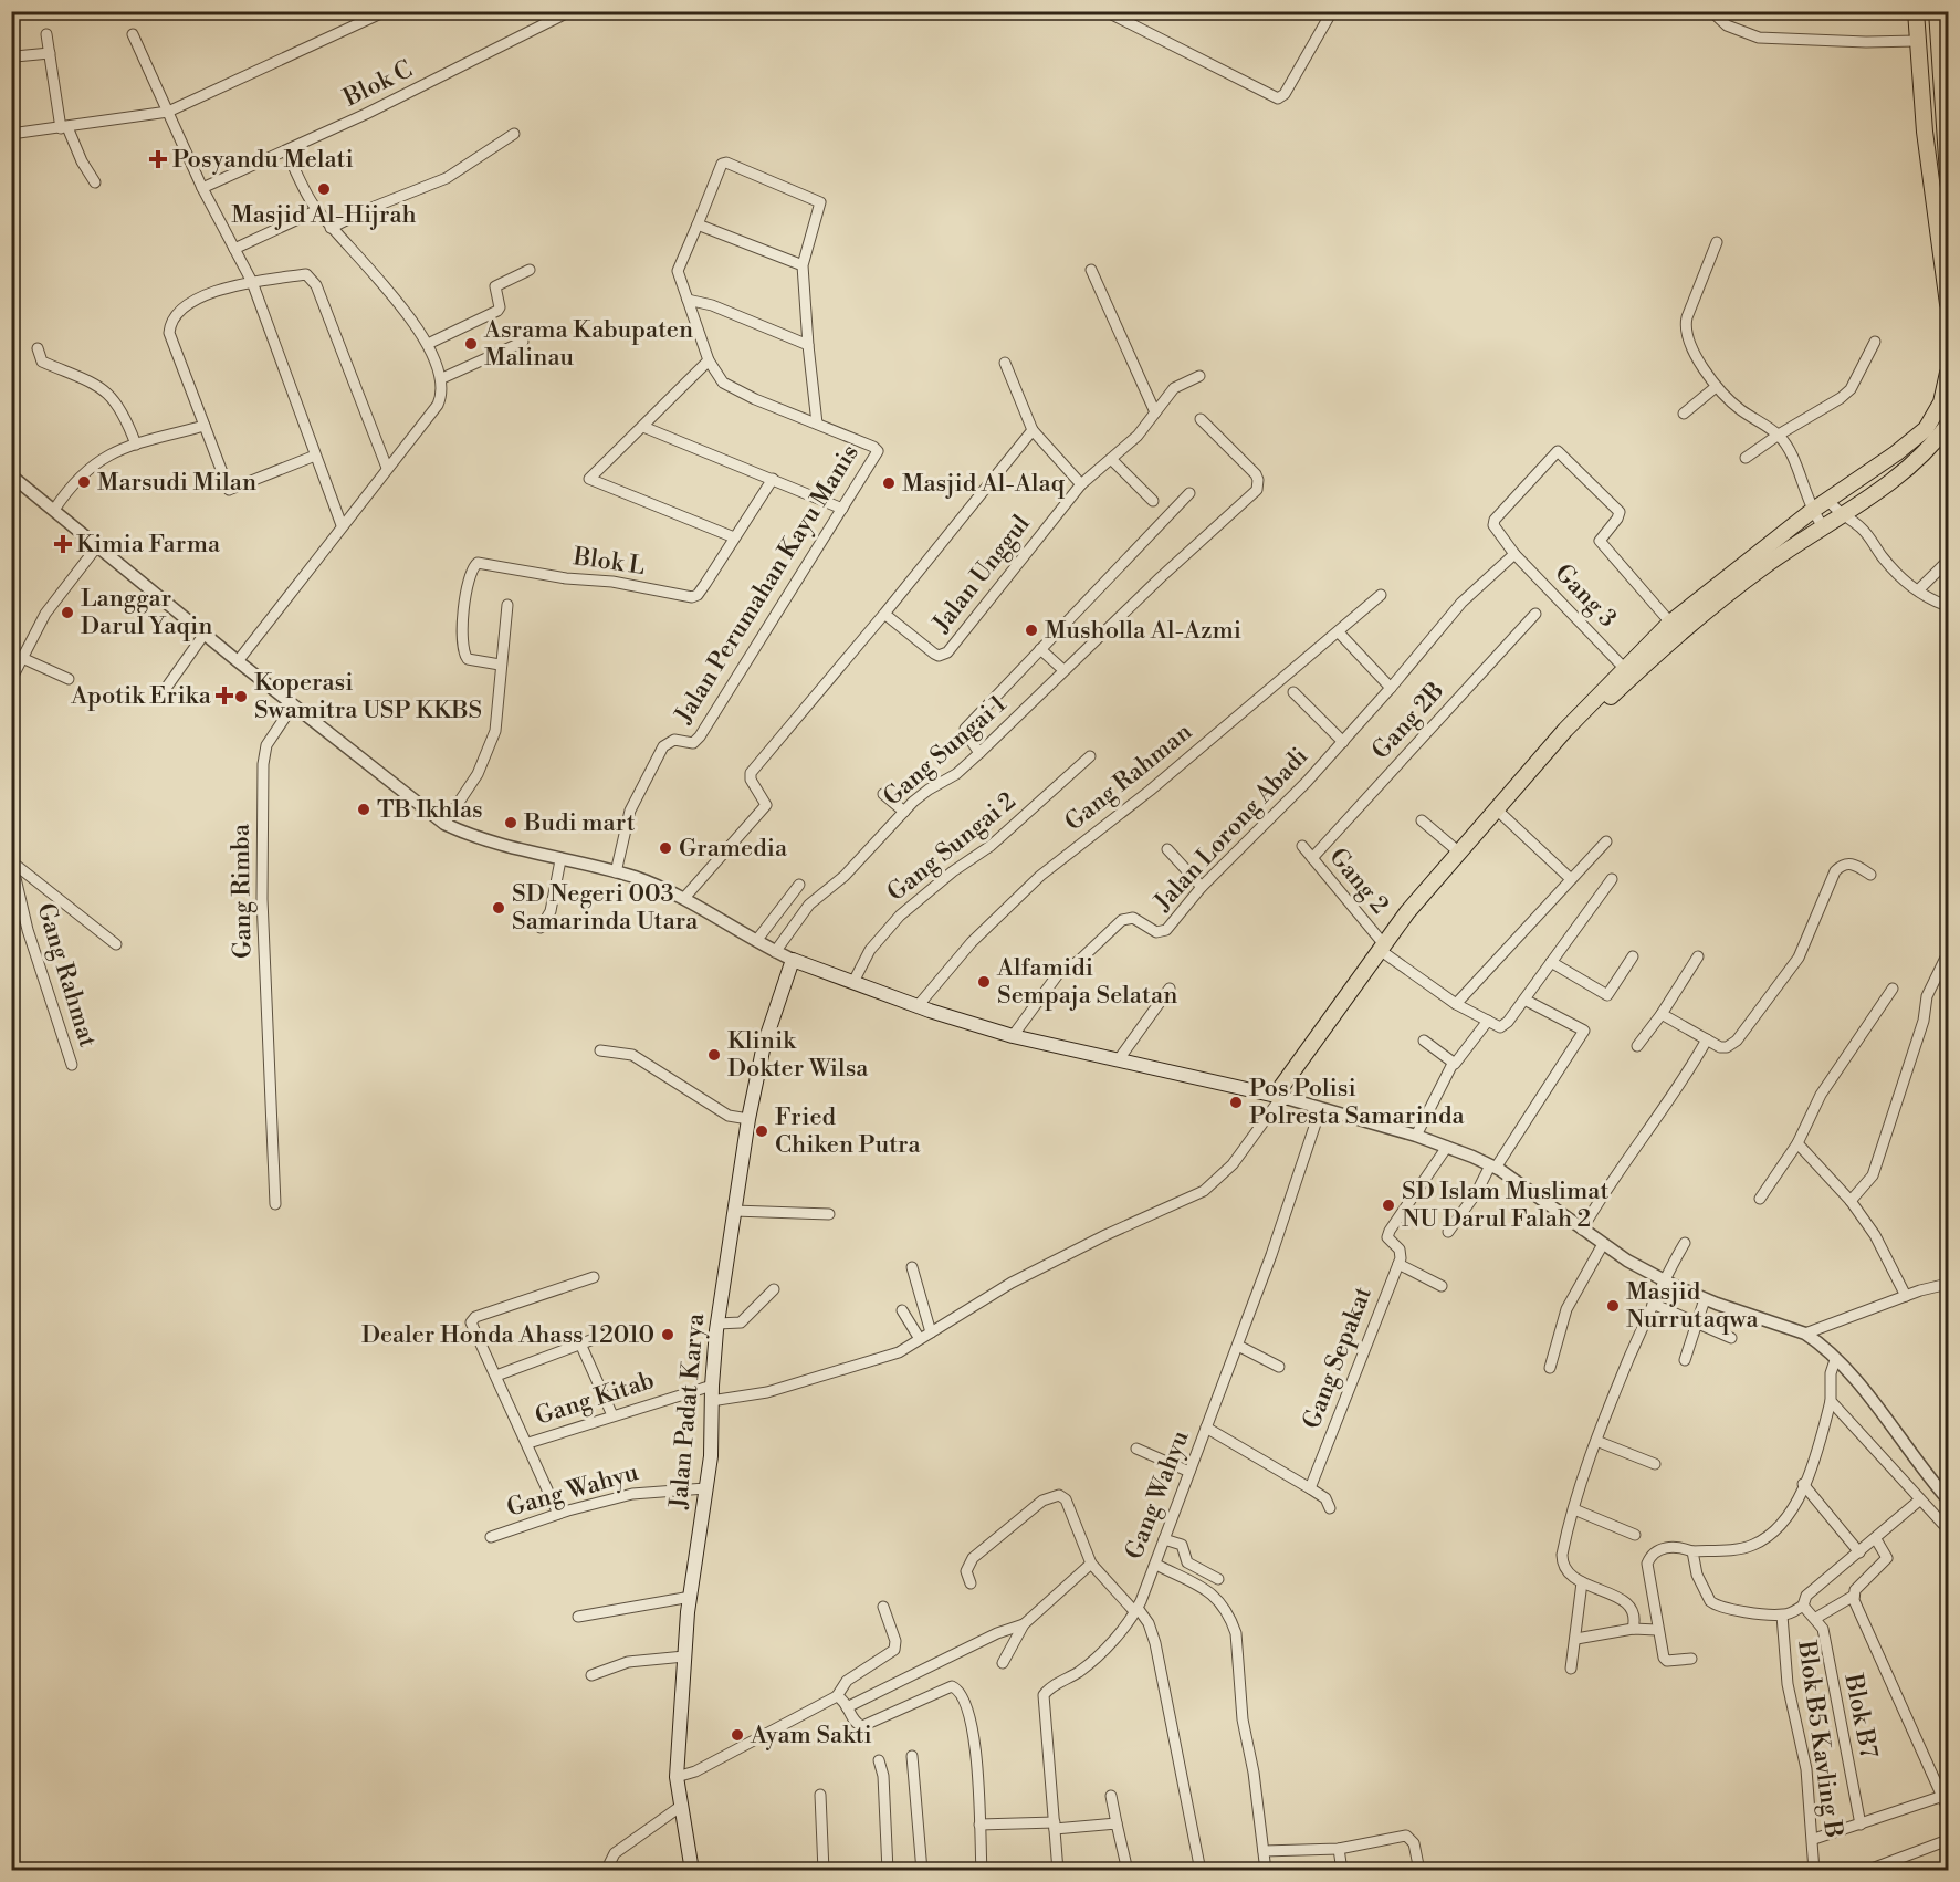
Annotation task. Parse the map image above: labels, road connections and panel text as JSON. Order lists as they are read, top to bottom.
{
  "streets": {
    "main road": ["Jalan Padat Karya"],
    "street": [
      "Blok C",
      "Blok L",
      "Jalan Unggul",
      "Jalan Perumahan Kayu Manis",
      "Gang 3",
      "Gang 2B",
      "Gang Sungai 1",
      "Gang Rahman",
      "Jalan Lorong Abadi",
      "Gang Sungai 2",
      "Gang 2",
      "Gang Rimba",
      "Gang Rahmat",
      "Gang Sepakat",
      "Gang Kitab",
      "Gang Wahyu",
      "Blok B7",
      "Blok B5 Kavling B"
    ]
  },
  "crossings": [
    ["Gang 3", "Jalan Lorong Abadi"],
    ["Gang 2B", "Gang 2"],
    ["Gang Kitab", "Jalan Padat Karya"],
    ["Jalan Padat Karya", "Gang Wahyu"]
  ],
  "places": {
    "health": ["Posyandu Melati", "Kimia Farma", "Apotik Erika"],
    "other": [
      "Masjid Al-Hijrah",
      "Asrama Kabupaten Malinau",
      "Marsudi Milan",
      "Masjid Al-Alaq",
      "Langgar Darul Yaqin",
      "Musholla Al-Azmi",
      "Koperasi Swamitra USP KKBS",
      "TB Ikhlas",
      "Budi mart",
      "Gramedia",
      "SD Negeri 003 Samarinda Utara",
      "Alfamidi Sempaja Selatan",
      "Klinik Dokter Wilsa",
      "Pos Polisi Polresta Samarinda",
      "Fried Chiken Putra",
      "SD Islam Muslimat NU Darul Falah 2",
      "Masjid Nurrutaqwa",
      "Dealer Honda Ahass 12010",
      "Ayam Sakti"
    ]
  }
}
